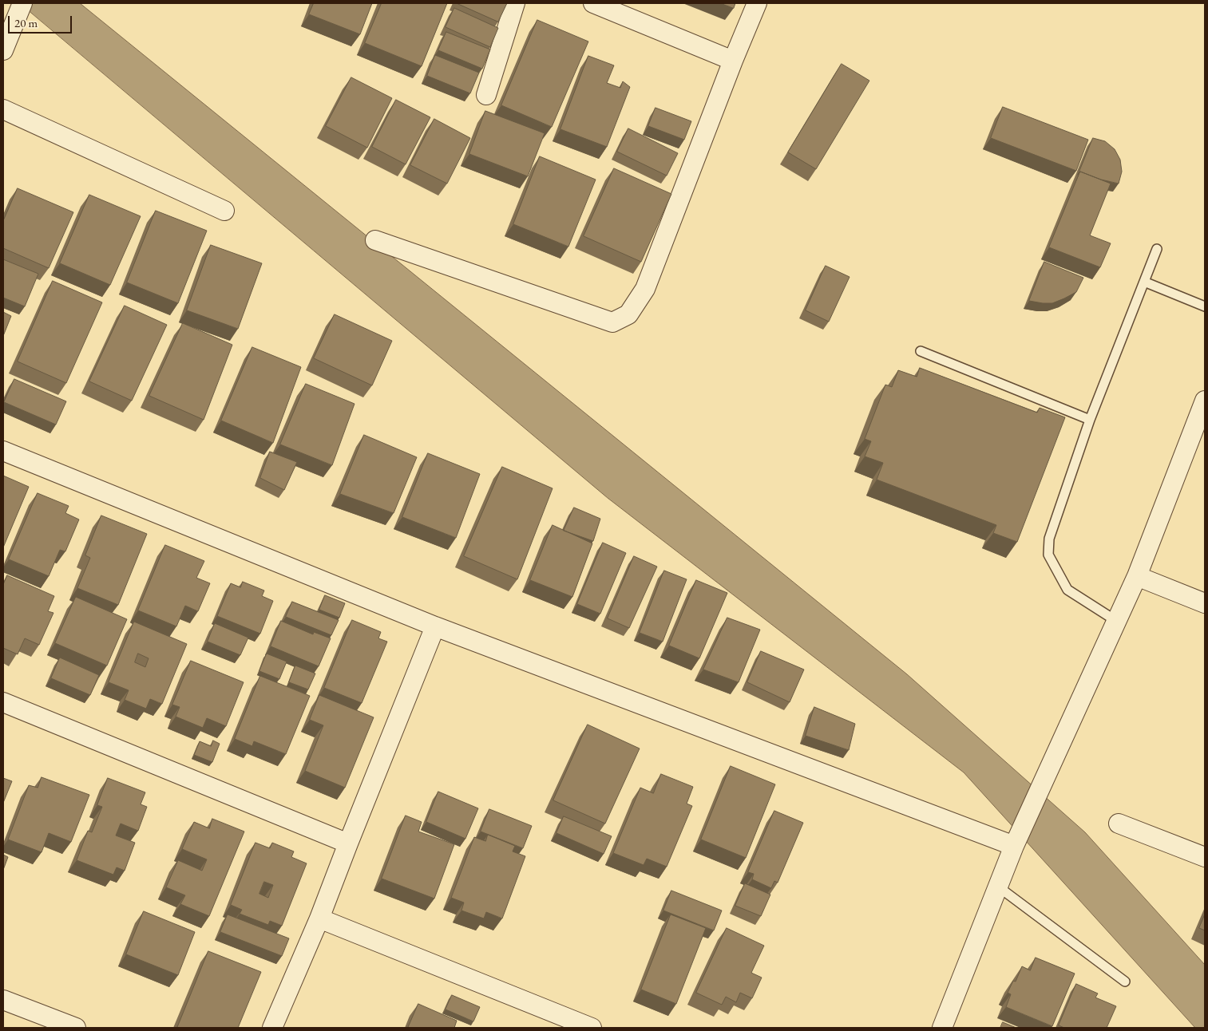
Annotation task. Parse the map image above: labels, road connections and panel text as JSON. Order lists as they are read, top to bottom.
{
  "scale_bar": "20 m"
}
